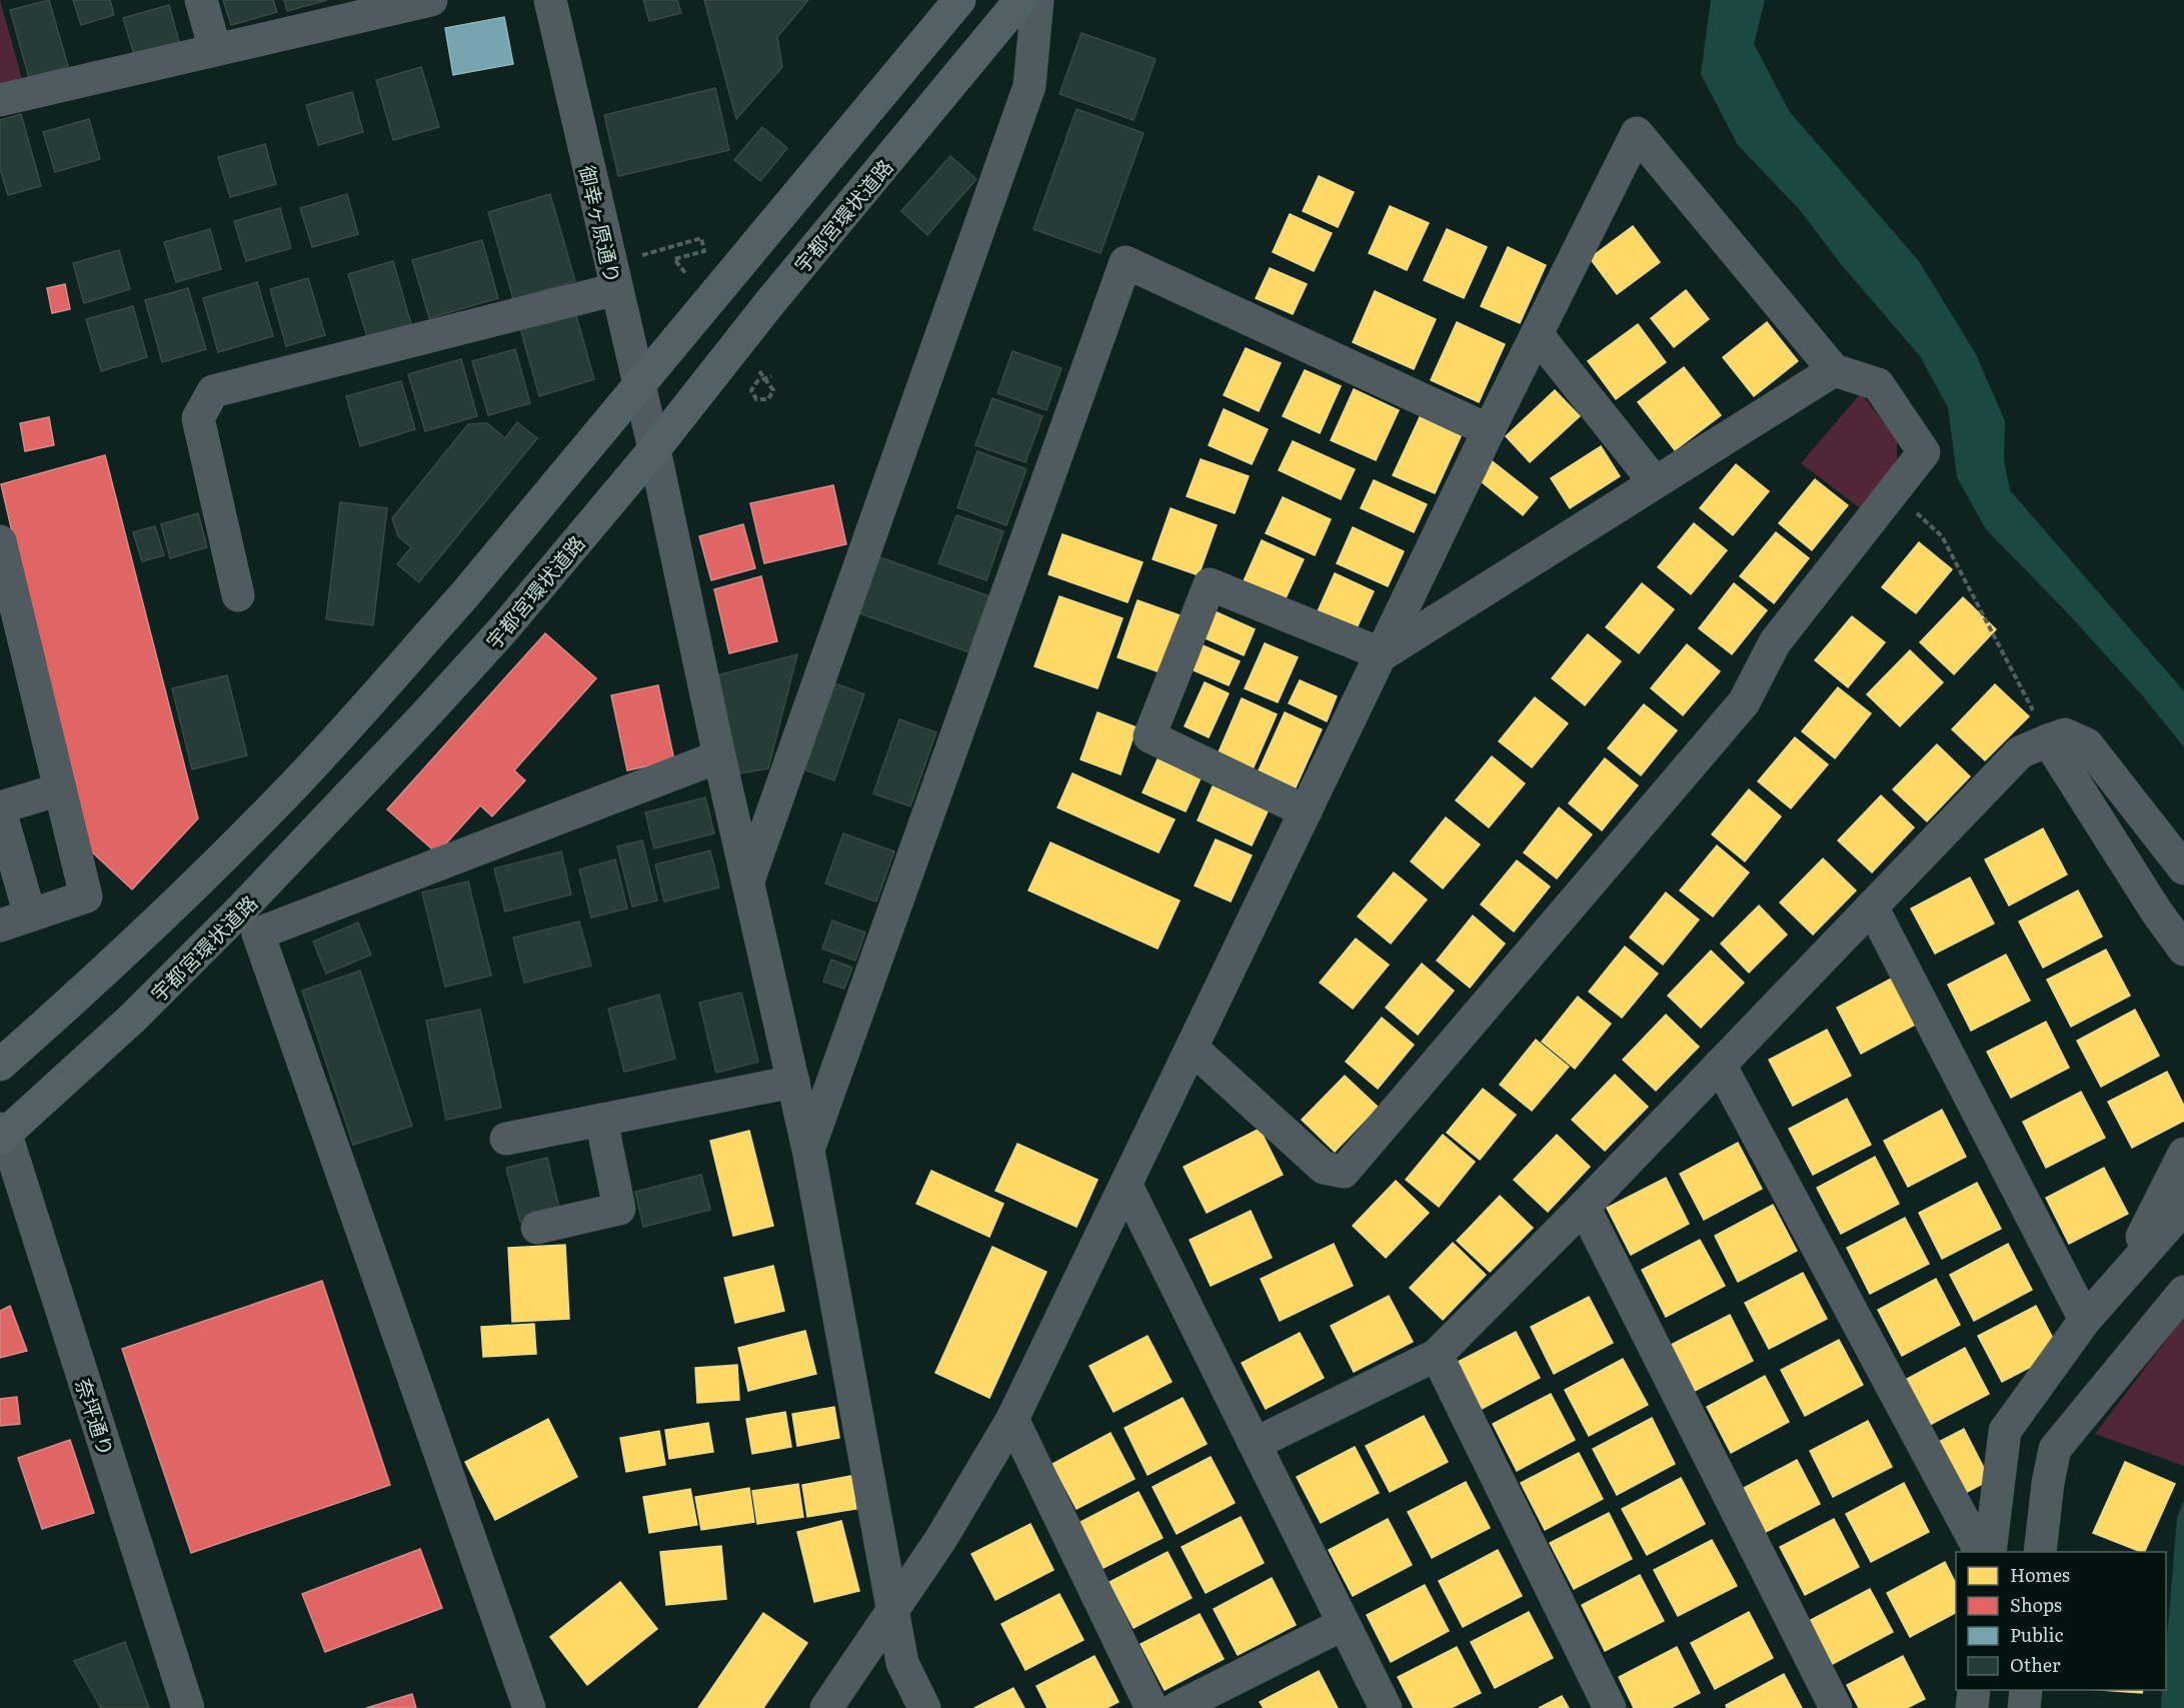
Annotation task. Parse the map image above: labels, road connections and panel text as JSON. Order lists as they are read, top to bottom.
{
  "streets": {
    "highway": ["宇都宮環状道路"],
    "street": ["御幸ヶ原通り", "奈坪通り"]
  },
  "crossings": [
    ["宇都宮環状道路", "御幸ヶ原通り"],
    ["宇都宮環状道路", "奈坪通り"]
  ],
  "legend": [
    "Homes",
    "Shops",
    "Public",
    "Other"
  ]
}
